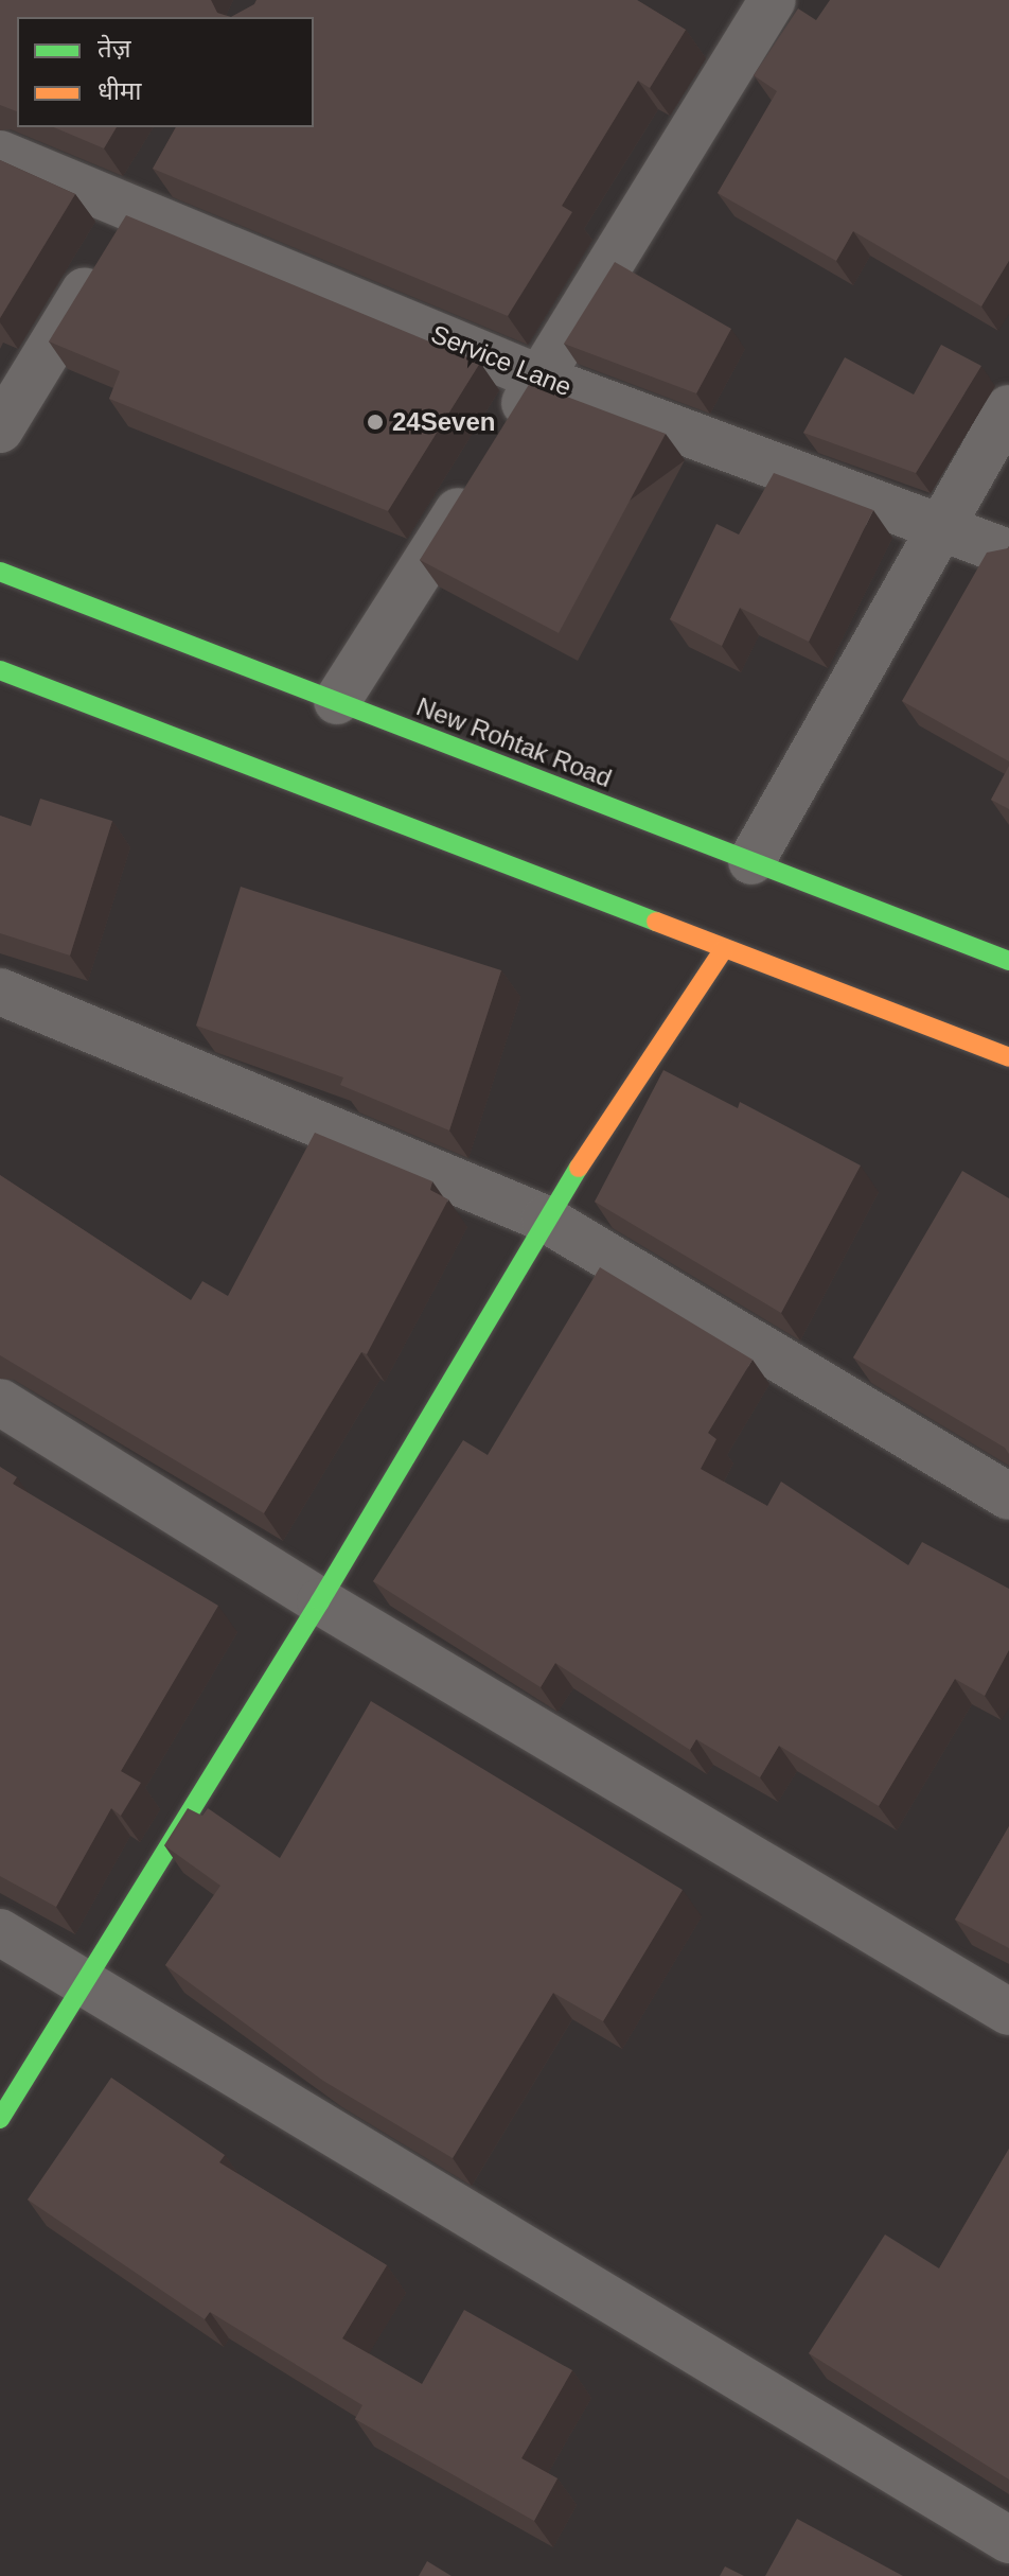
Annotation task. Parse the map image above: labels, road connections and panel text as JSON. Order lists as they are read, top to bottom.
{
  "streets": {
    "main road": ["New Rohtak Road"],
    "street": ["Service Lane"]
  },
  "places": ["24Seven"],
  "legend": ["तेज़", "धीमा"]
}
